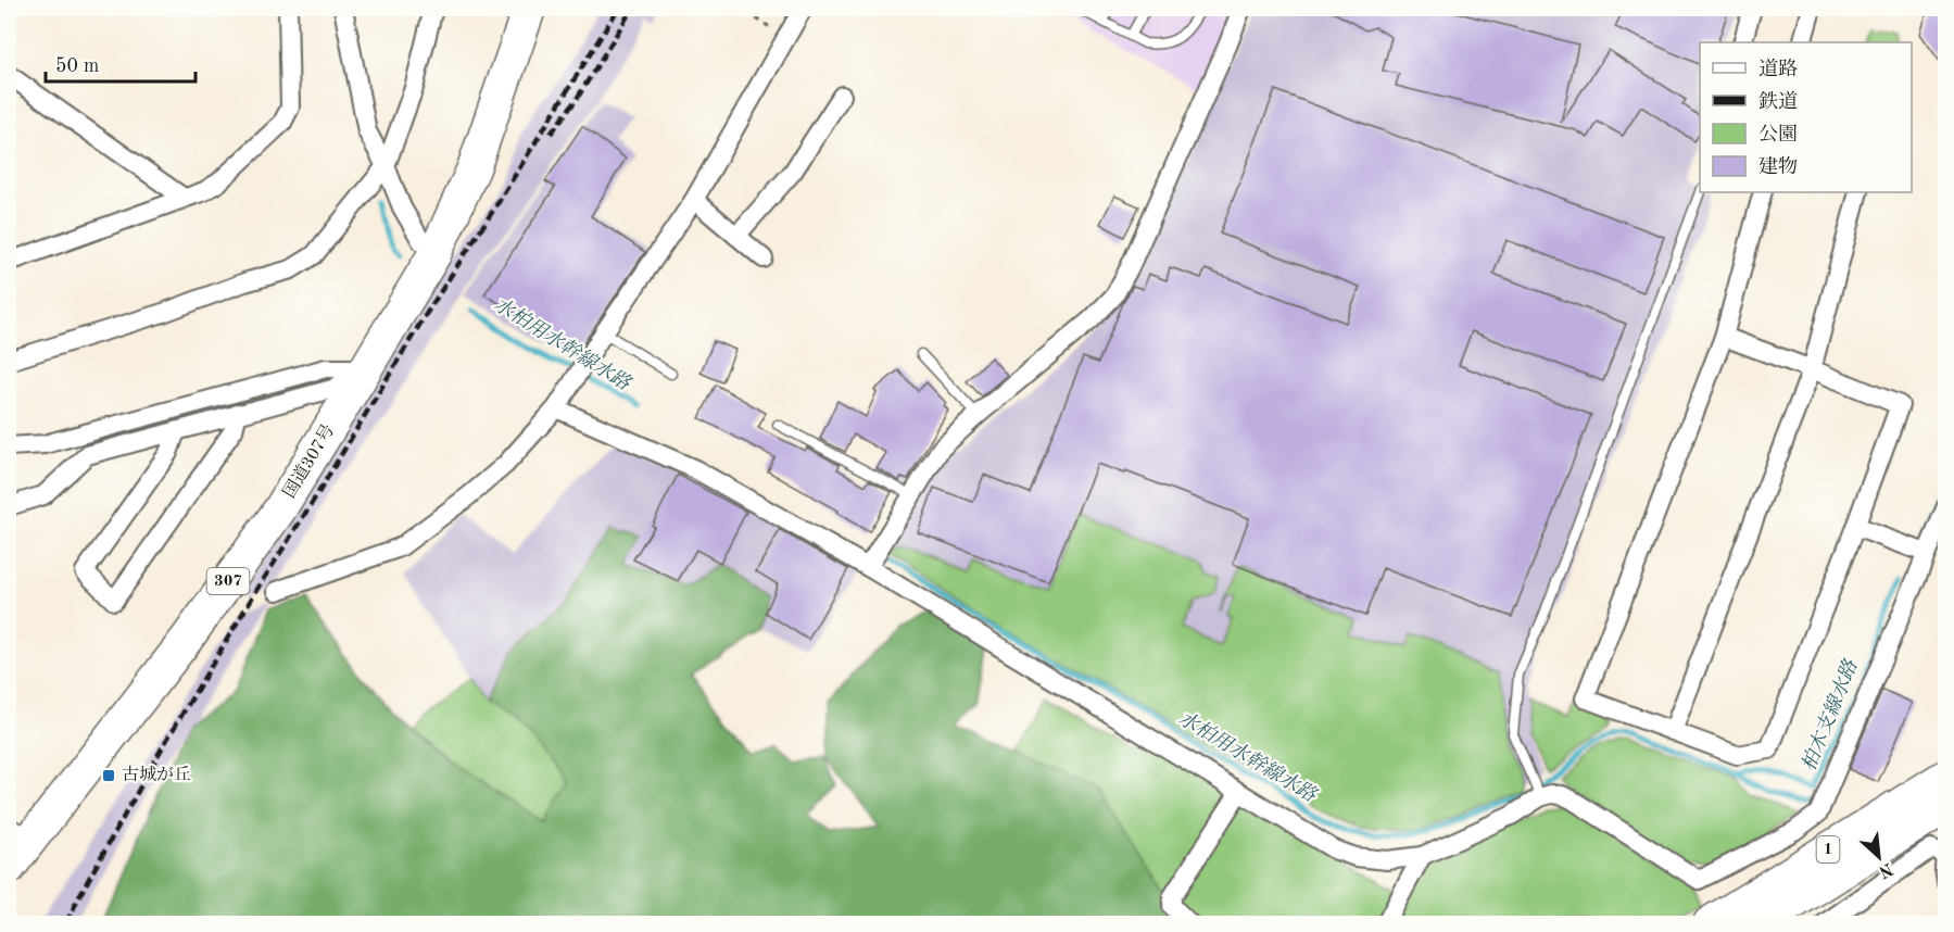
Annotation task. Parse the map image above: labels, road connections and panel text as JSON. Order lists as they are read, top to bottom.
{
  "streets": {
    "highway": ["国道307号", "307", "1"]
  },
  "water": ["水柏用水幹線水路", "柏木支線水路"],
  "places": {
    "transit": ["古城が丘"]
  },
  "legend": [
    "道路",
    "鉄道",
    "公園",
    "建物"
  ],
  "scale_bar": "50 m",
  "north": "bottom right"
}
